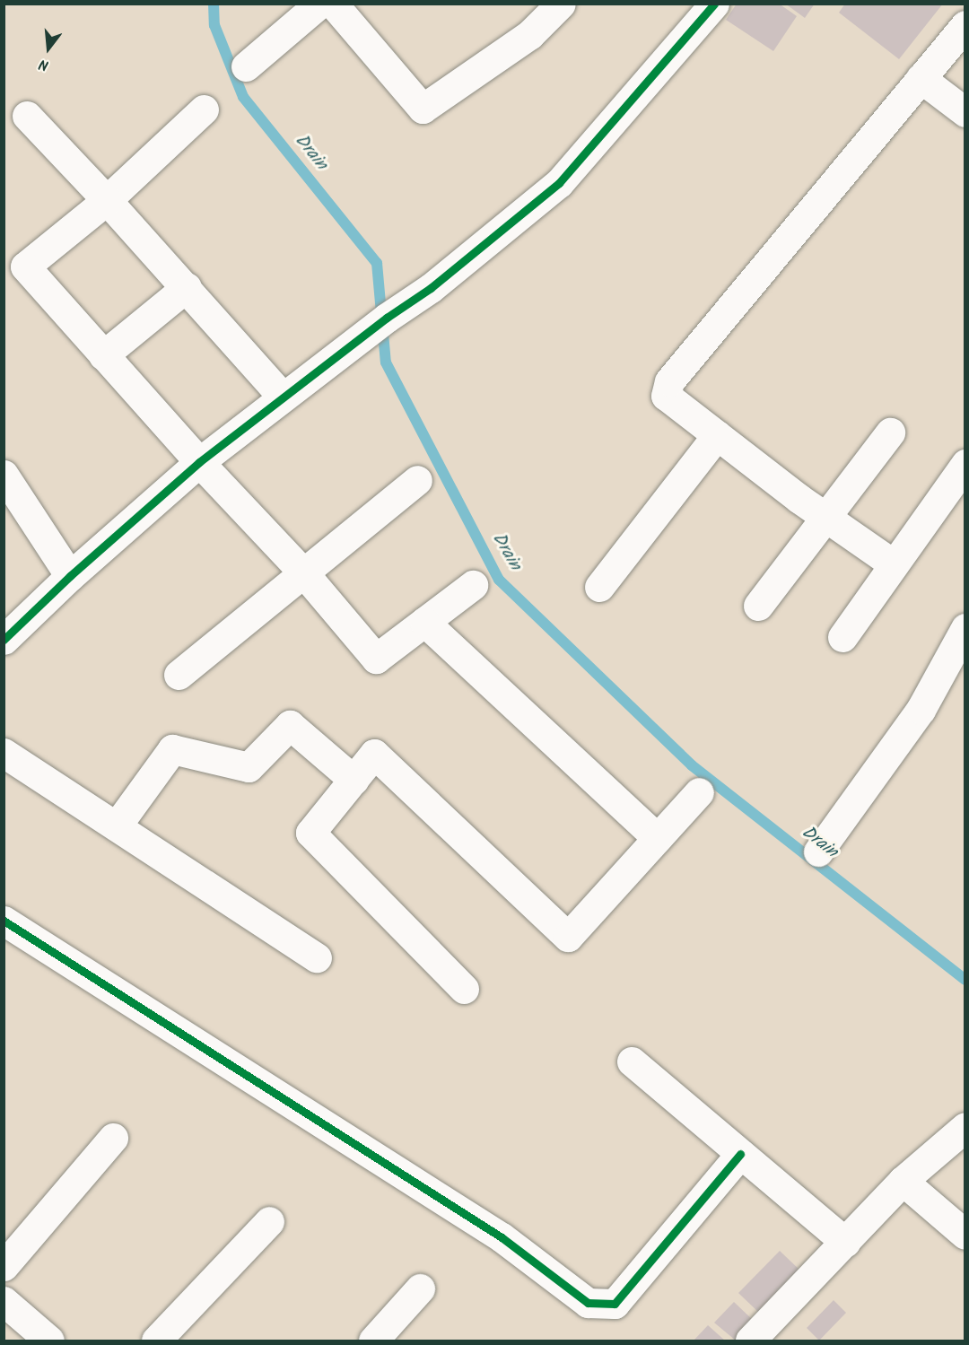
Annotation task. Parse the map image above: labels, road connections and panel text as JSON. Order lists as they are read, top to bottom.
{
  "water": ["Drain"],
  "north": "bottom"
}
